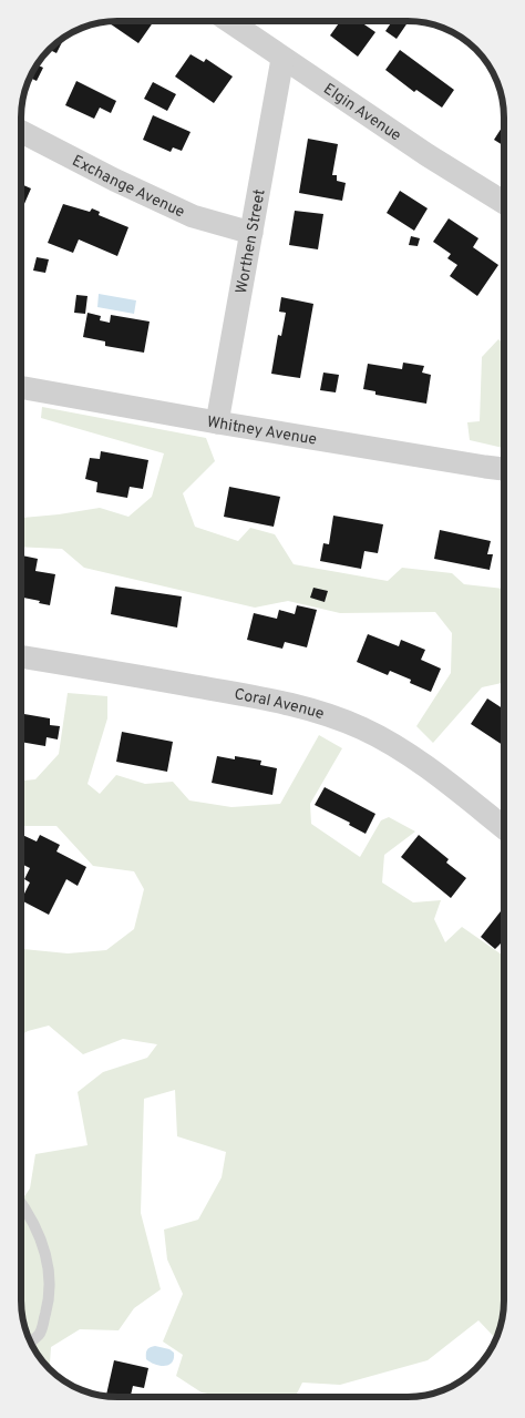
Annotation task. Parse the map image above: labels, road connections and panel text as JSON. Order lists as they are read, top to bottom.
{
  "streets": {
    "street": [
      "Elgin Avenue",
      "Exchange Avenue",
      "Worthen Street",
      "Whitney Avenue",
      "Coral Avenue"
    ]
  },
  "crossings": [
    ["Elgin Avenue", "Worthen Street"],
    ["Exchange Avenue", "Worthen Street"],
    ["Worthen Street", "Whitney Avenue"]
  ]
}
